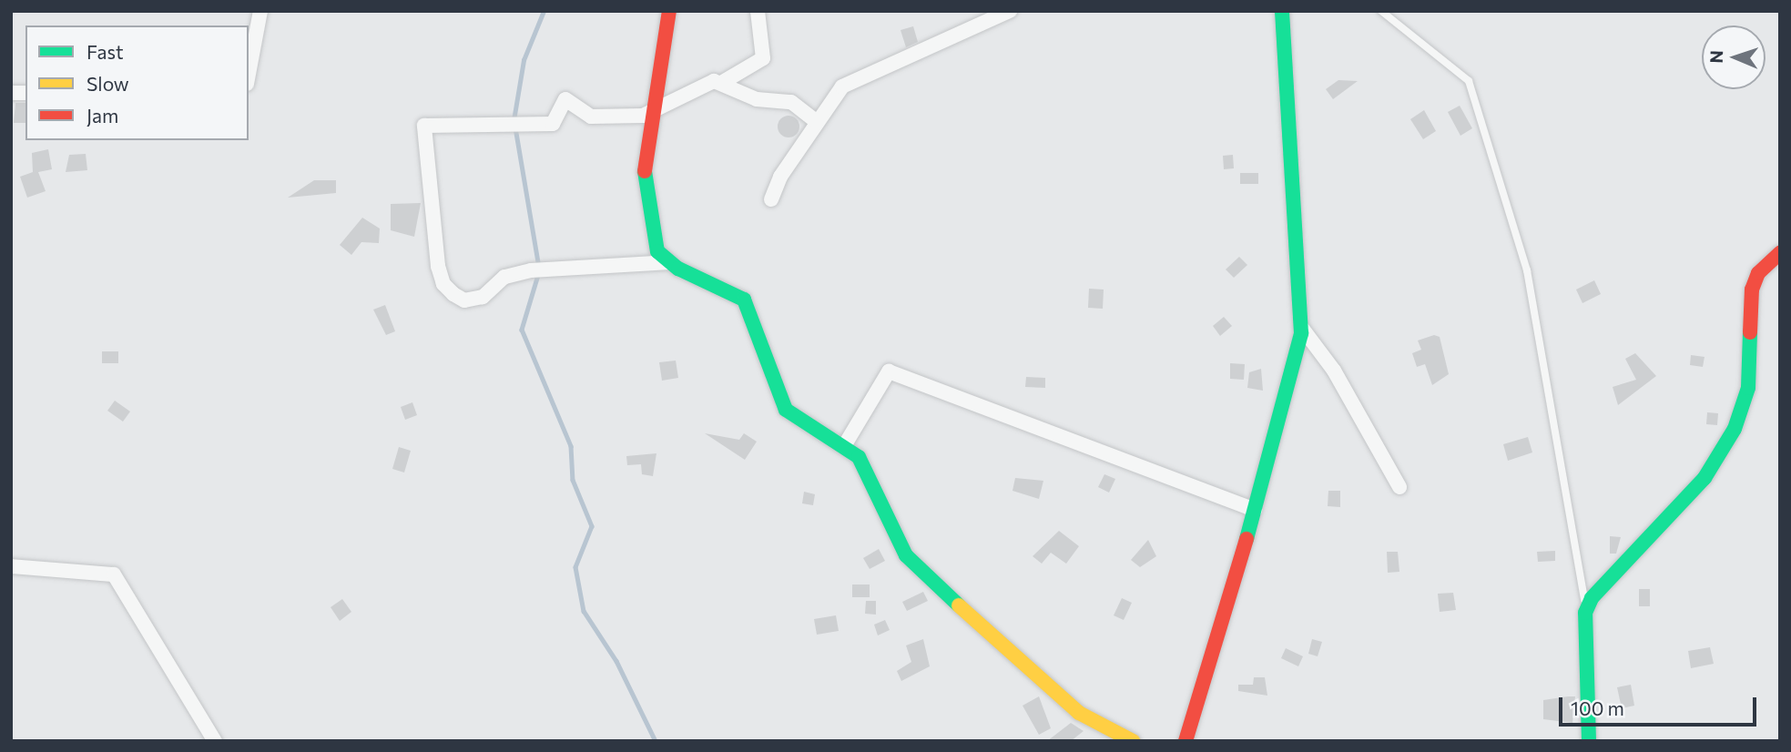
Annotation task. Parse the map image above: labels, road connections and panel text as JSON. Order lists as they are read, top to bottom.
{
  "legend": ["Fast", "Slow", "Jam"],
  "scale_bar": "100 m",
  "north": "left"
}
